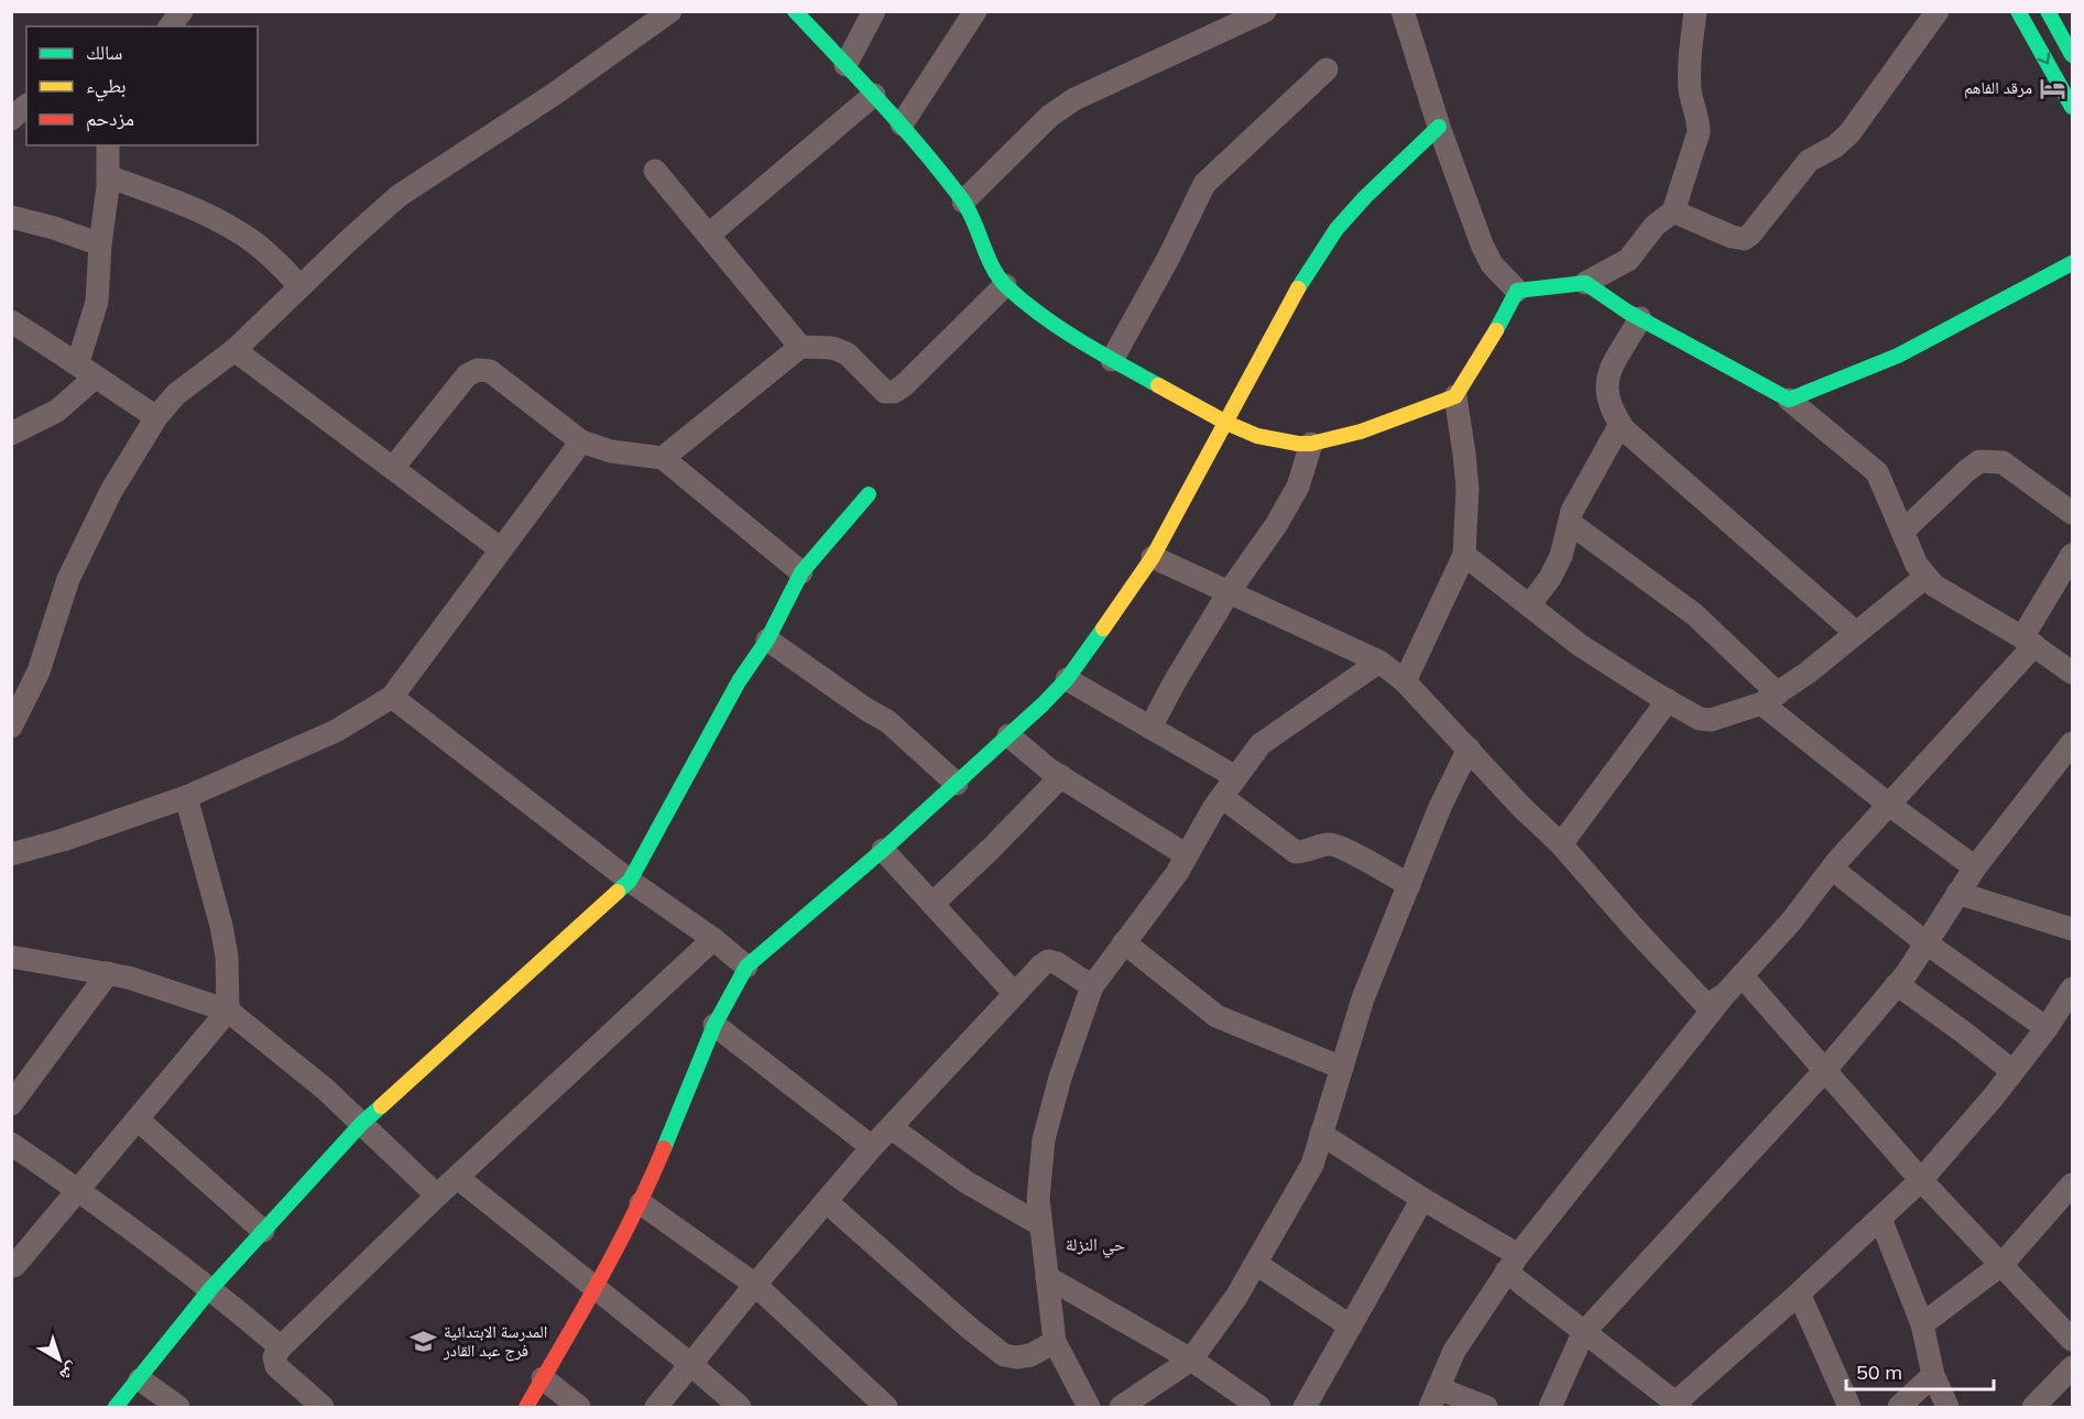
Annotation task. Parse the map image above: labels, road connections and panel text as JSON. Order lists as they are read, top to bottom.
{
  "districts": ["حي النزلة"],
  "places": {
    "hotel": ["مرقد الفاهم"],
    "school or university": ["المدرسة الابتدائية فرج عبد القادر"]
  },
  "legend": ["سالك", "بطيء", "مزدحم"],
  "scale_bar": "50 m",
  "north": "bottom right"
}
